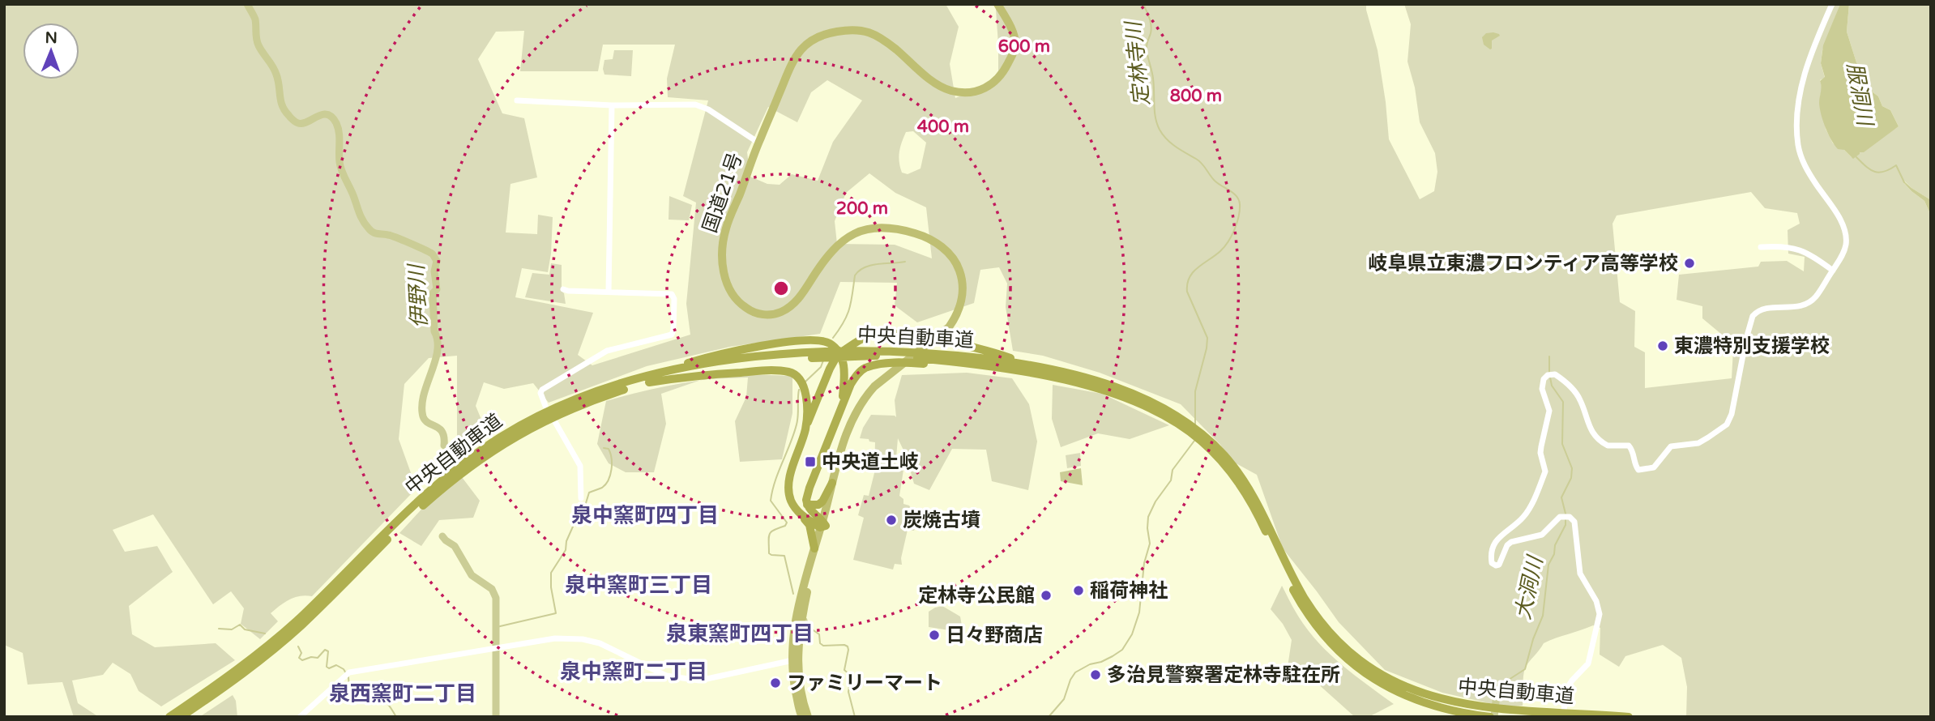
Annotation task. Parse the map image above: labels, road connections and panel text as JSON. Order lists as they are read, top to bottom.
{
  "streets": {
    "highway": ["国道21号", "中央自動車道"]
  },
  "districts": [
    "泉中窯町四丁目",
    "泉中窯町三丁目",
    "泉東窯町四丁目",
    "泉中窯町二丁目",
    "泉西窯町二丁目"
  ],
  "water": [
    "定林寺川",
    "服洞川",
    "伊野川",
    "大洞川"
  ],
  "places": {
    "other": [
      "岐阜県立東濃フロンティア高等学校",
      "東濃特別支援学校",
      "炭焼古墳",
      "稲荷神社",
      "定林寺公民館",
      "日々野商店",
      "多治見警察署定林寺駐在所",
      "ファミリーマート"
    ],
    "transit": ["中央道土岐"]
  },
  "north": "top",
  "rings": [
    "600 m",
    "800 m",
    "400 m",
    "200 m"
  ]
}
